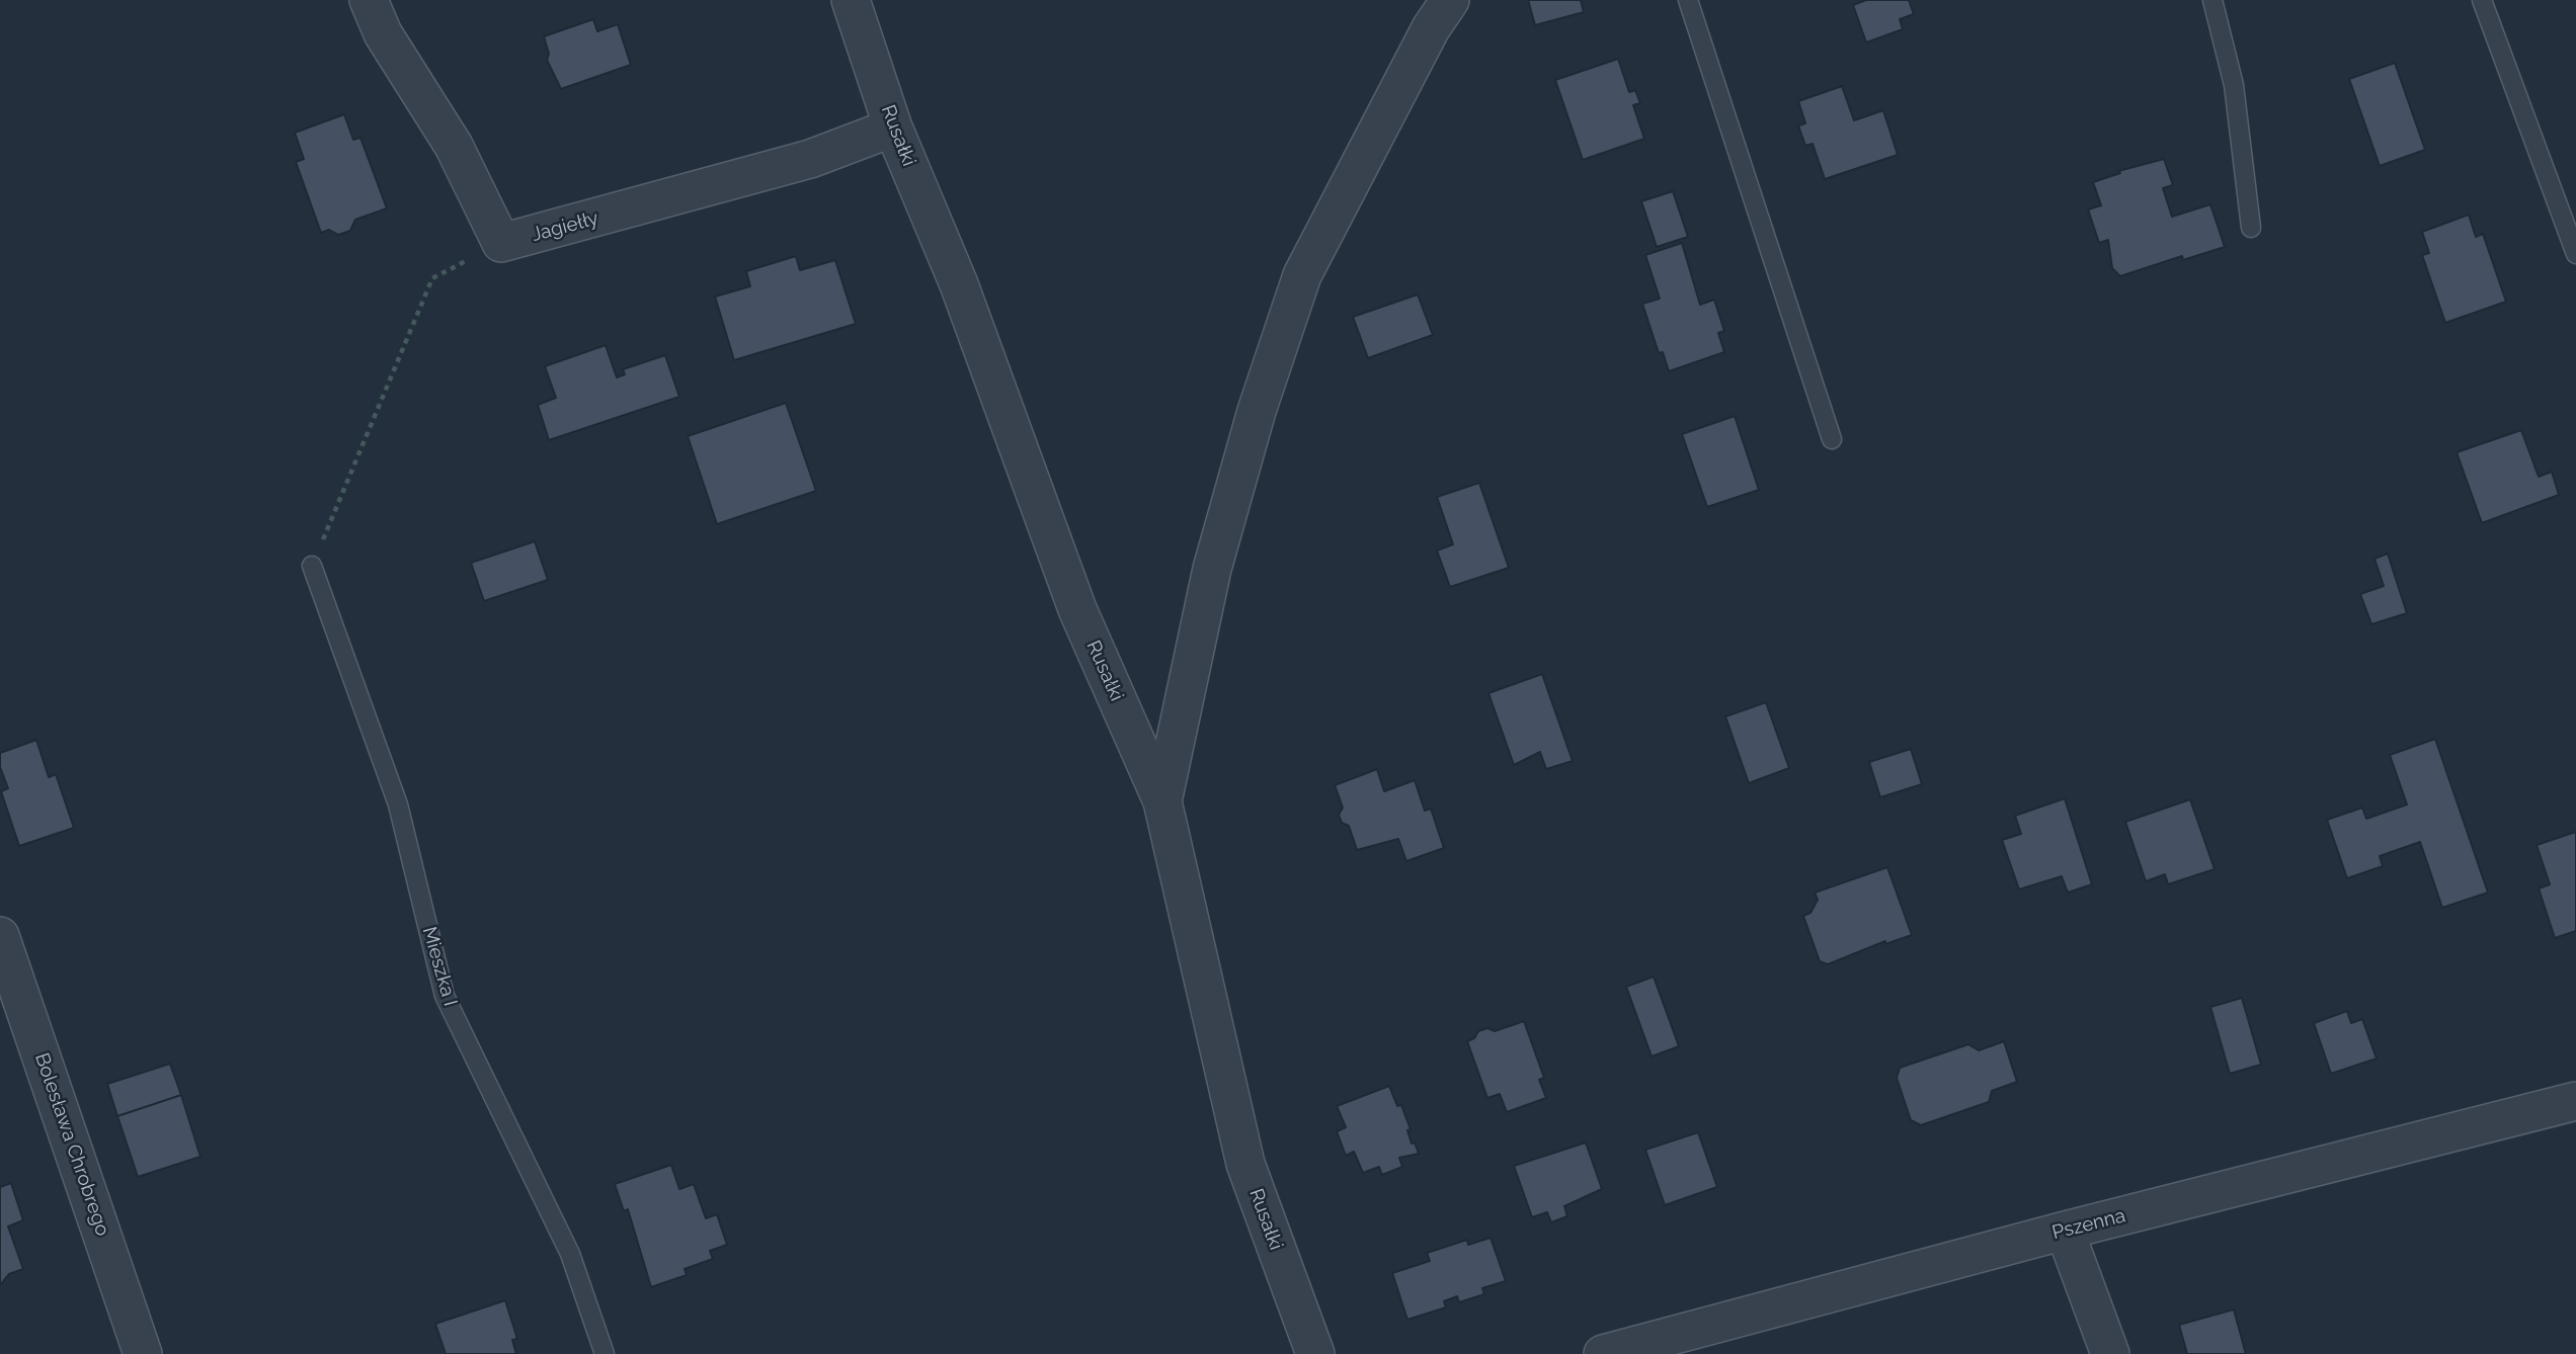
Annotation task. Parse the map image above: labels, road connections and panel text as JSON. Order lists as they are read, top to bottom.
{
  "streets": {
    "street": [
      "Rusałki",
      "Jagiełły",
      "Bolesława Chrobrego",
      "Pszenna"
    ],
    "lane": ["Mieszka I"]
  },
  "crossings": [
    ["Rusałki", "Jagiełły"]
  ]
}
